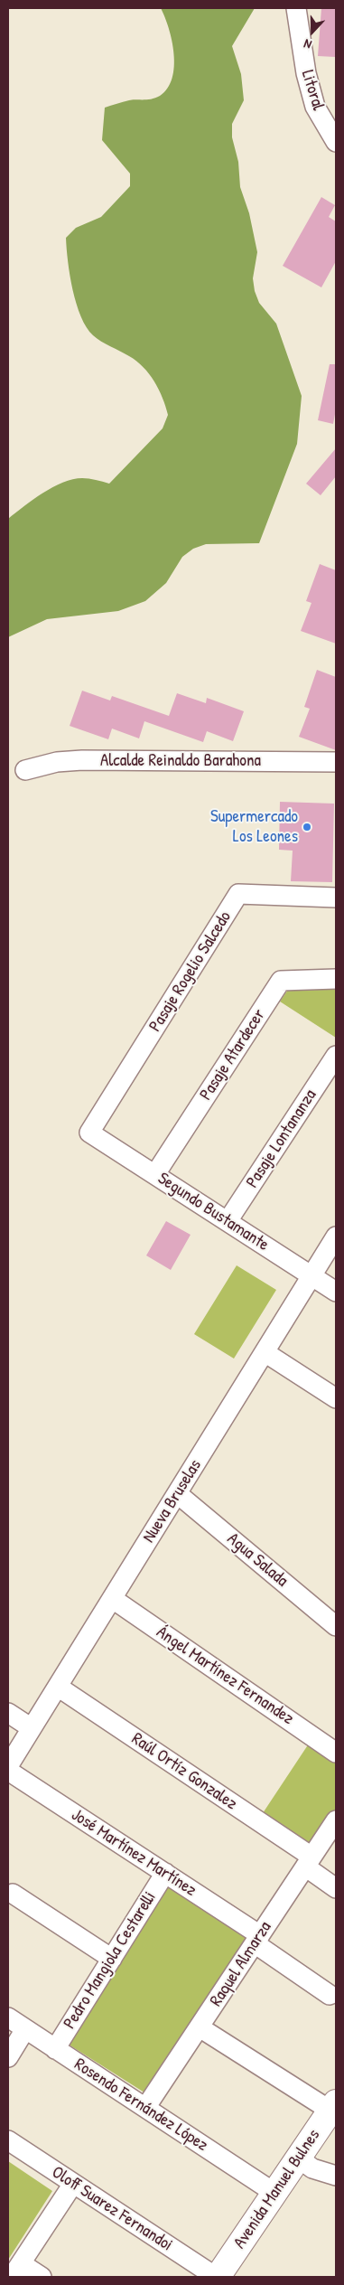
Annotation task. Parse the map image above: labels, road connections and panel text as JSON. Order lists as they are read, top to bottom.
{
  "streets": {
    "street": [
      "Litoral",
      "Alcalde Reinaldo Barahona",
      "Pasaje Rogelio Salcedo",
      "Pasaje Atardecer",
      "Pasaje Lontananza",
      "Segundo Bustamante",
      "Nueva Bruselas",
      "Agua Salada",
      "Ángel Martínez Fernandez",
      "Raúl Ortíz Gonzalez",
      "José Martínez Martínez",
      "Pedro Mangiola Cestarelli",
      "Raquel Almarza",
      "Rosendo Fernández López",
      "Avenida Manuel Bulnes",
      "Oloff Suarez Fernandoi"
    ]
  },
  "crossings": [
    ["Pasaje Rogelio Salcedo", "Segundo Bustamante"],
    ["Pasaje Atardecer", "Segundo Bustamante"],
    ["Pasaje Lontananza", "Segundo Bustamante"],
    ["Segundo Bustamante", "Nueva Bruselas"],
    ["Nueva Bruselas", "Agua Salada"],
    ["Nueva Bruselas", "Ángel Martínez Fernandez"],
    ["Nueva Bruselas", "Raúl Ortíz Gonzalez"],
    ["Raúl Ortíz Gonzalez", "Raquel Almarza"],
    ["José Martínez Martínez", "Pedro Mangiola Cestarelli"],
    ["José Martínez Martínez", "Raquel Almarza"],
    ["Pedro Mangiola Cestarelli", "Rosendo Fernández López"],
    ["Raquel Almarza", "Rosendo Fernández López"],
    ["Rosendo Fernández López", "Avenida Manuel Bulnes"],
    ["Avenida Manuel Bulnes", "Oloff Suarez Fernandoi"]
  ],
  "places": ["Supermercado Los Leones"],
  "north": "bottom"
}
